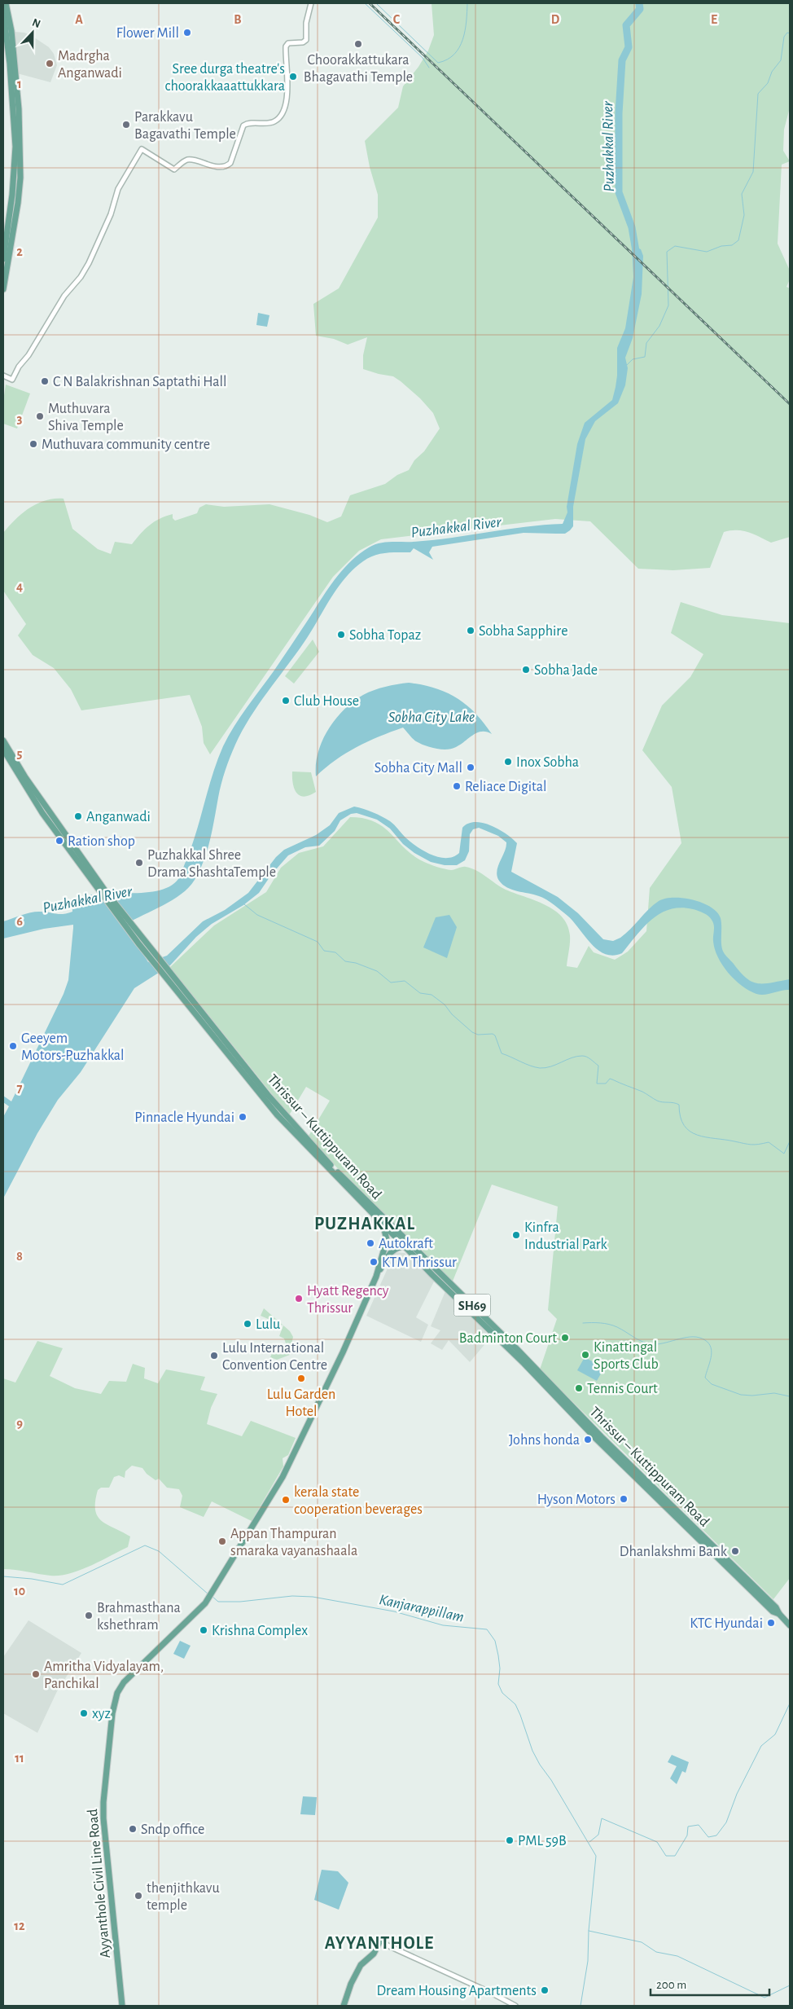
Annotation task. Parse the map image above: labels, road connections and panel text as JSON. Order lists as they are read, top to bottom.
{
  "streets": {
    "main road": ["Thrissur – Kuttippuram Road", "SH69", "Ayyanthole Civil Line Road"]
  },
  "crossings": [
    ["Thrissur – Kuttippuram Road", "Ayyanthole Civil Line Road"]
  ],
  "districts": ["PUZHAKKAL", "AYYANTHOLE"],
  "water": ["Puzhakkal River", "Sobha City Lake", "Kanjarappillam"],
  "places": [
    "Flower Mill",
    "Choorakkattukara Bhagavathi Temple",
    "Madrgha Anganwadi",
    "Sree durga theatre's choorakkaaattukkara",
    "Parakkavu Bagavathi Temple",
    "C N Balakrishnan Saptathi Hall",
    "Muthuvara Shiva Temple",
    "Muthuvara community centre",
    "Sobha Sapphire",
    "Sobha Topaz",
    "Sobha Jade",
    "Club House",
    "Inox Sobha",
    "Sobha City Mall",
    "Reliace Digital",
    "Anganwadi",
    "Ration shop",
    "Puzhakkal Shree Drama ShashtaTemple",
    "Geeyem Motors-Puzhakkal",
    "Pinnacle Hyundai",
    "Kinfra Industrial Park",
    "Autokraft",
    "KTM Thrissur",
    "Hyatt Regency Thrissur",
    "Lulu",
    "Badminton Court",
    "Kinattingal Sports Club",
    "Lulu International Convention Centre",
    "Lulu Garden Hotel",
    "Tennis Court",
    "Johns honda",
    "Hyson Motors",
    "kerala state cooperation beverages",
    "Appan Thampuran smaraka vayanashaala",
    "Dhanlakshmi Bank",
    "Brahmasthana kshethram",
    "KTC Hyundai",
    "Krishna Complex",
    "Amritha Vidyalayam, Panchikal",
    "xyz",
    "Sndp office",
    "PML 59B",
    "thenjithkavu temple",
    "Dream Housing Apartments"
  ],
  "scale_bar": "200 m",
  "north": "top",
  "grid": {
    "columns": [
      "A",
      "B",
      "C",
      "D",
      "E"
    ],
    "rows": [
      "1",
      "2",
      "3",
      "4",
      "5",
      "6",
      "7",
      "8",
      "9",
      "10",
      "11",
      "12"
    ]
  }
}
